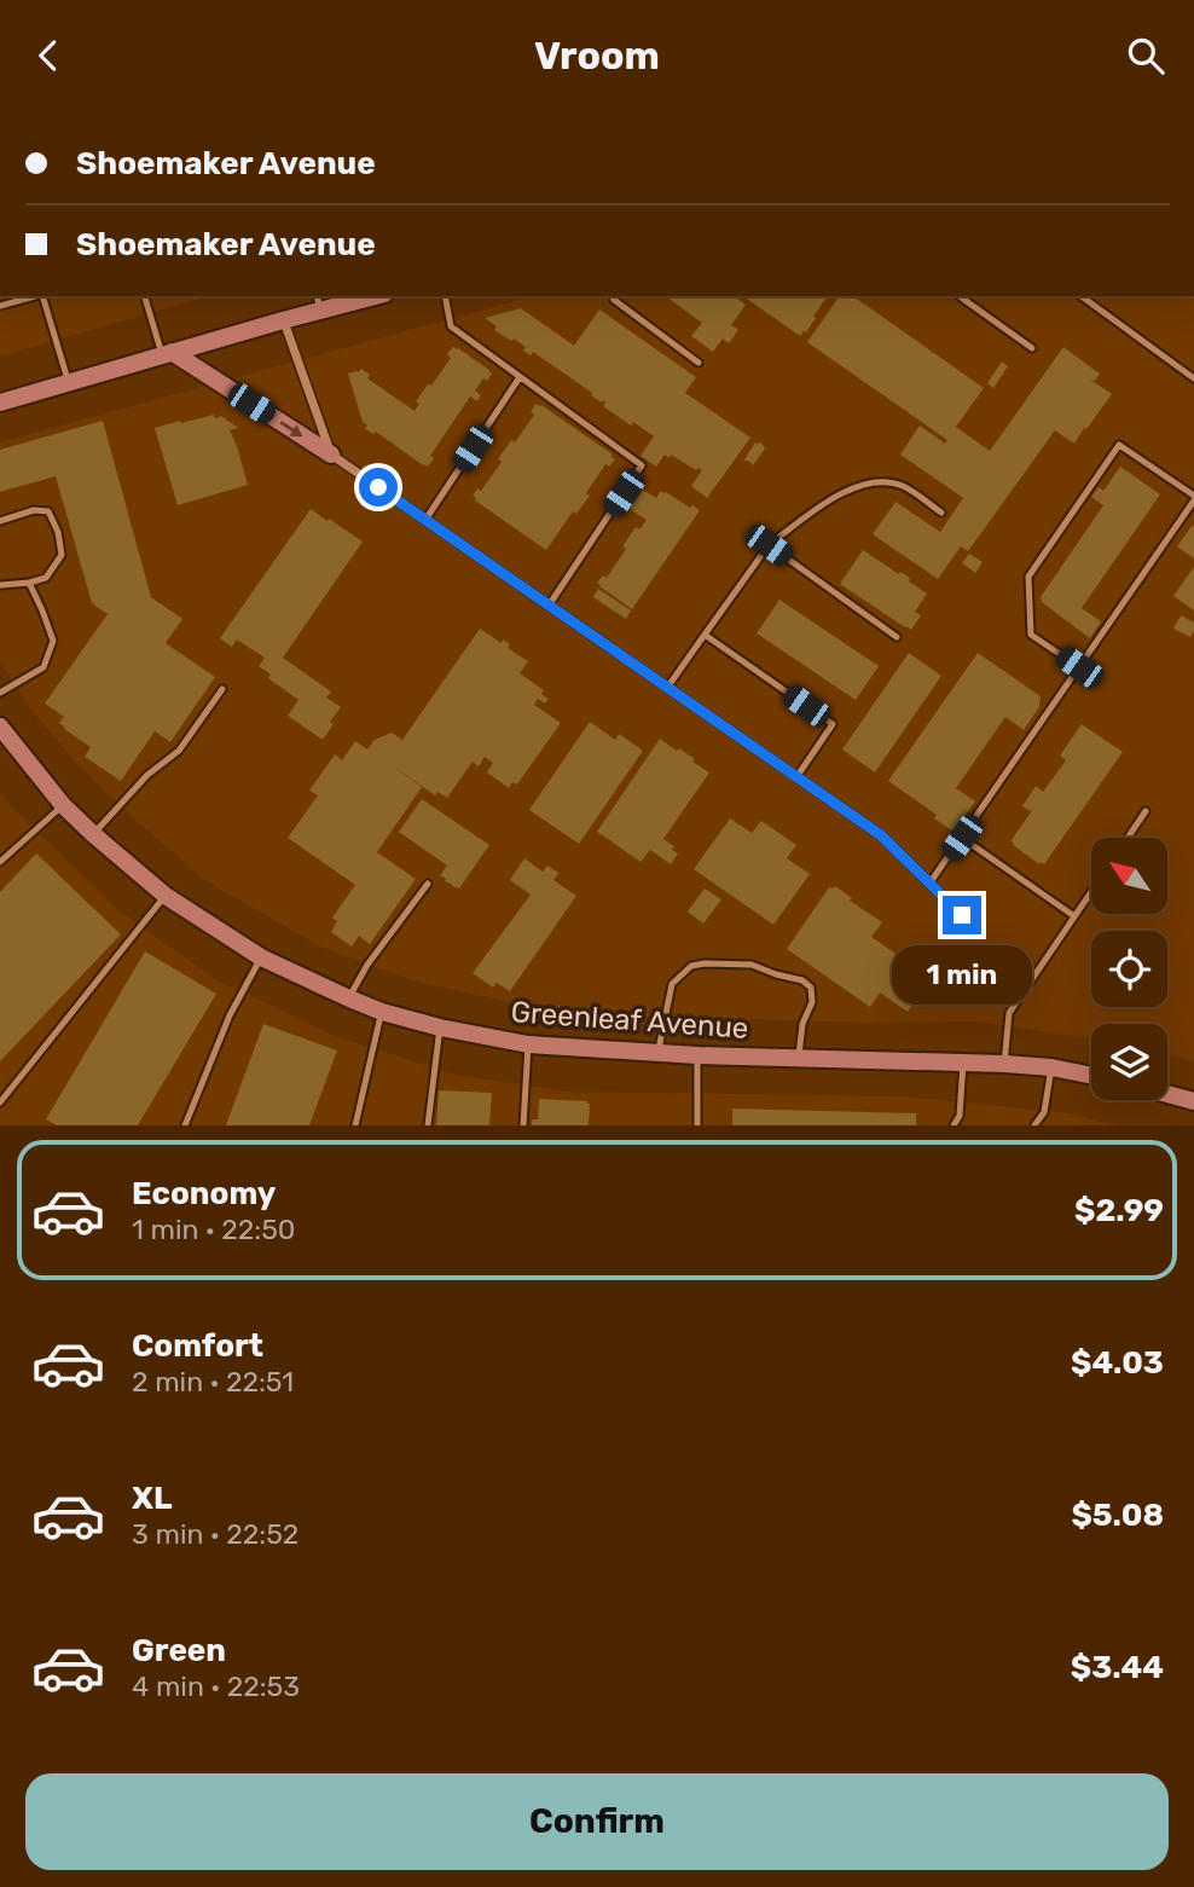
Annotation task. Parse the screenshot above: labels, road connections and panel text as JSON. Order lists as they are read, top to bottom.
{
  "streets": {
    "main road": ["Greenleaf Avenue"]
  },
  "north": "top left",
  "page": {
    "header": "Vroom",
    "banner": ["Shoemaker Avenue", "Shoemaker Avenue"],
    "bubble": "1 min",
    "list": [
      {
        "name": "Economy",
        "note": "1 min · 22:50",
        "value": "$2.99"
      },
      {
        "name": "Comfort",
        "note": "2 min · 22:51",
        "value": "$4.03"
      },
      {
        "name": "XL",
        "note": "3 min · 22:52",
        "value": "$5.08"
      },
      {
        "name": "Green",
        "note": "4 min · 22:53",
        "value": "$3.44"
      }
    ],
    "buttons": "Confirm"
  }
}
